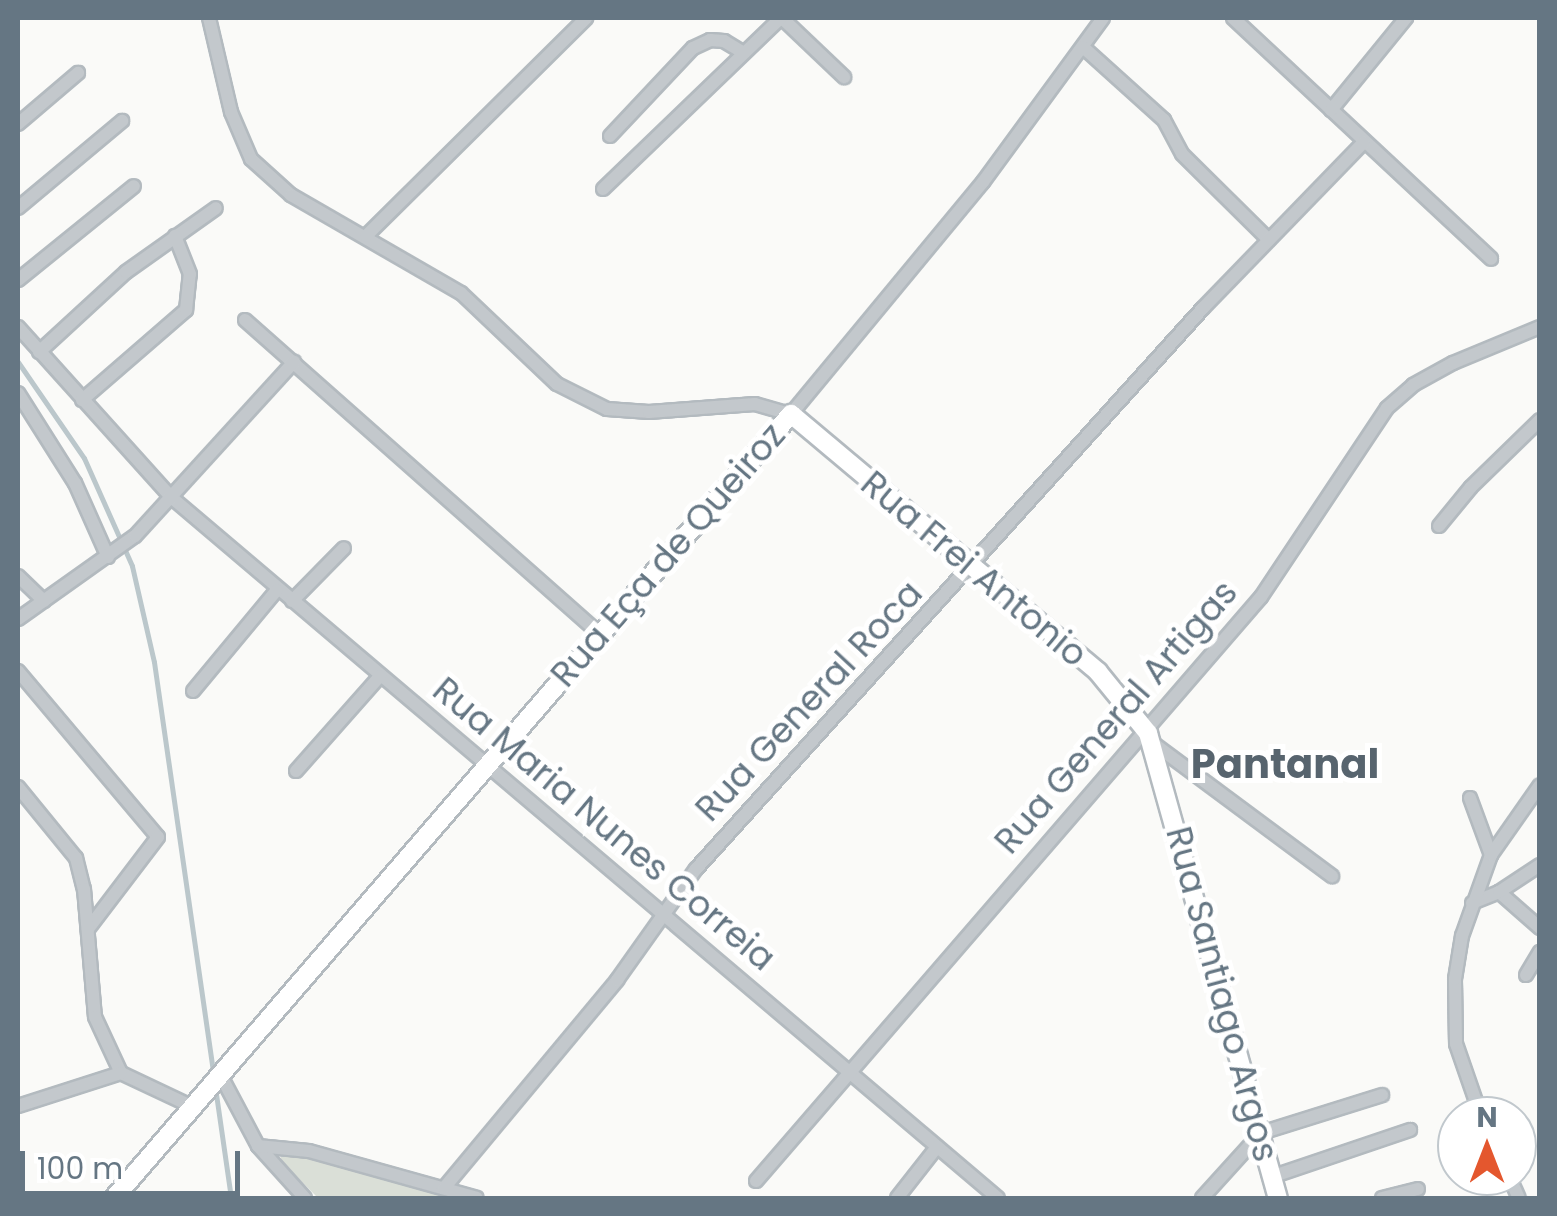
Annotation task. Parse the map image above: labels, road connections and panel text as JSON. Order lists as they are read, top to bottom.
{
  "streets": {
    "street": [
      "Rua Eça de Queiroz",
      "Rua Frei Antonio",
      "Rua General Roca",
      "Rua General Artigas",
      "Rua Maria Nunes Correia",
      "Rua Santiago Argos"
    ]
  },
  "crossings": [
    ["Rua Eça de Queiroz", "Rua Frei Antonio"],
    ["Rua Eça de Queiroz", "Rua Maria Nunes Correia"],
    ["Rua Frei Antonio", "Rua General Roca"],
    ["Rua Frei Antonio", "Rua General Artigas"],
    ["Rua Frei Antonio", "Rua Santiago Argos"],
    ["Rua General Roca", "Rua Maria Nunes Correia"],
    ["Rua General Artigas", "Rua Maria Nunes Correia"],
    ["Rua General Artigas", "Rua Santiago Argos"]
  ],
  "districts": ["Pantanal"],
  "scale_bar": "100 m",
  "north": "top"
}
